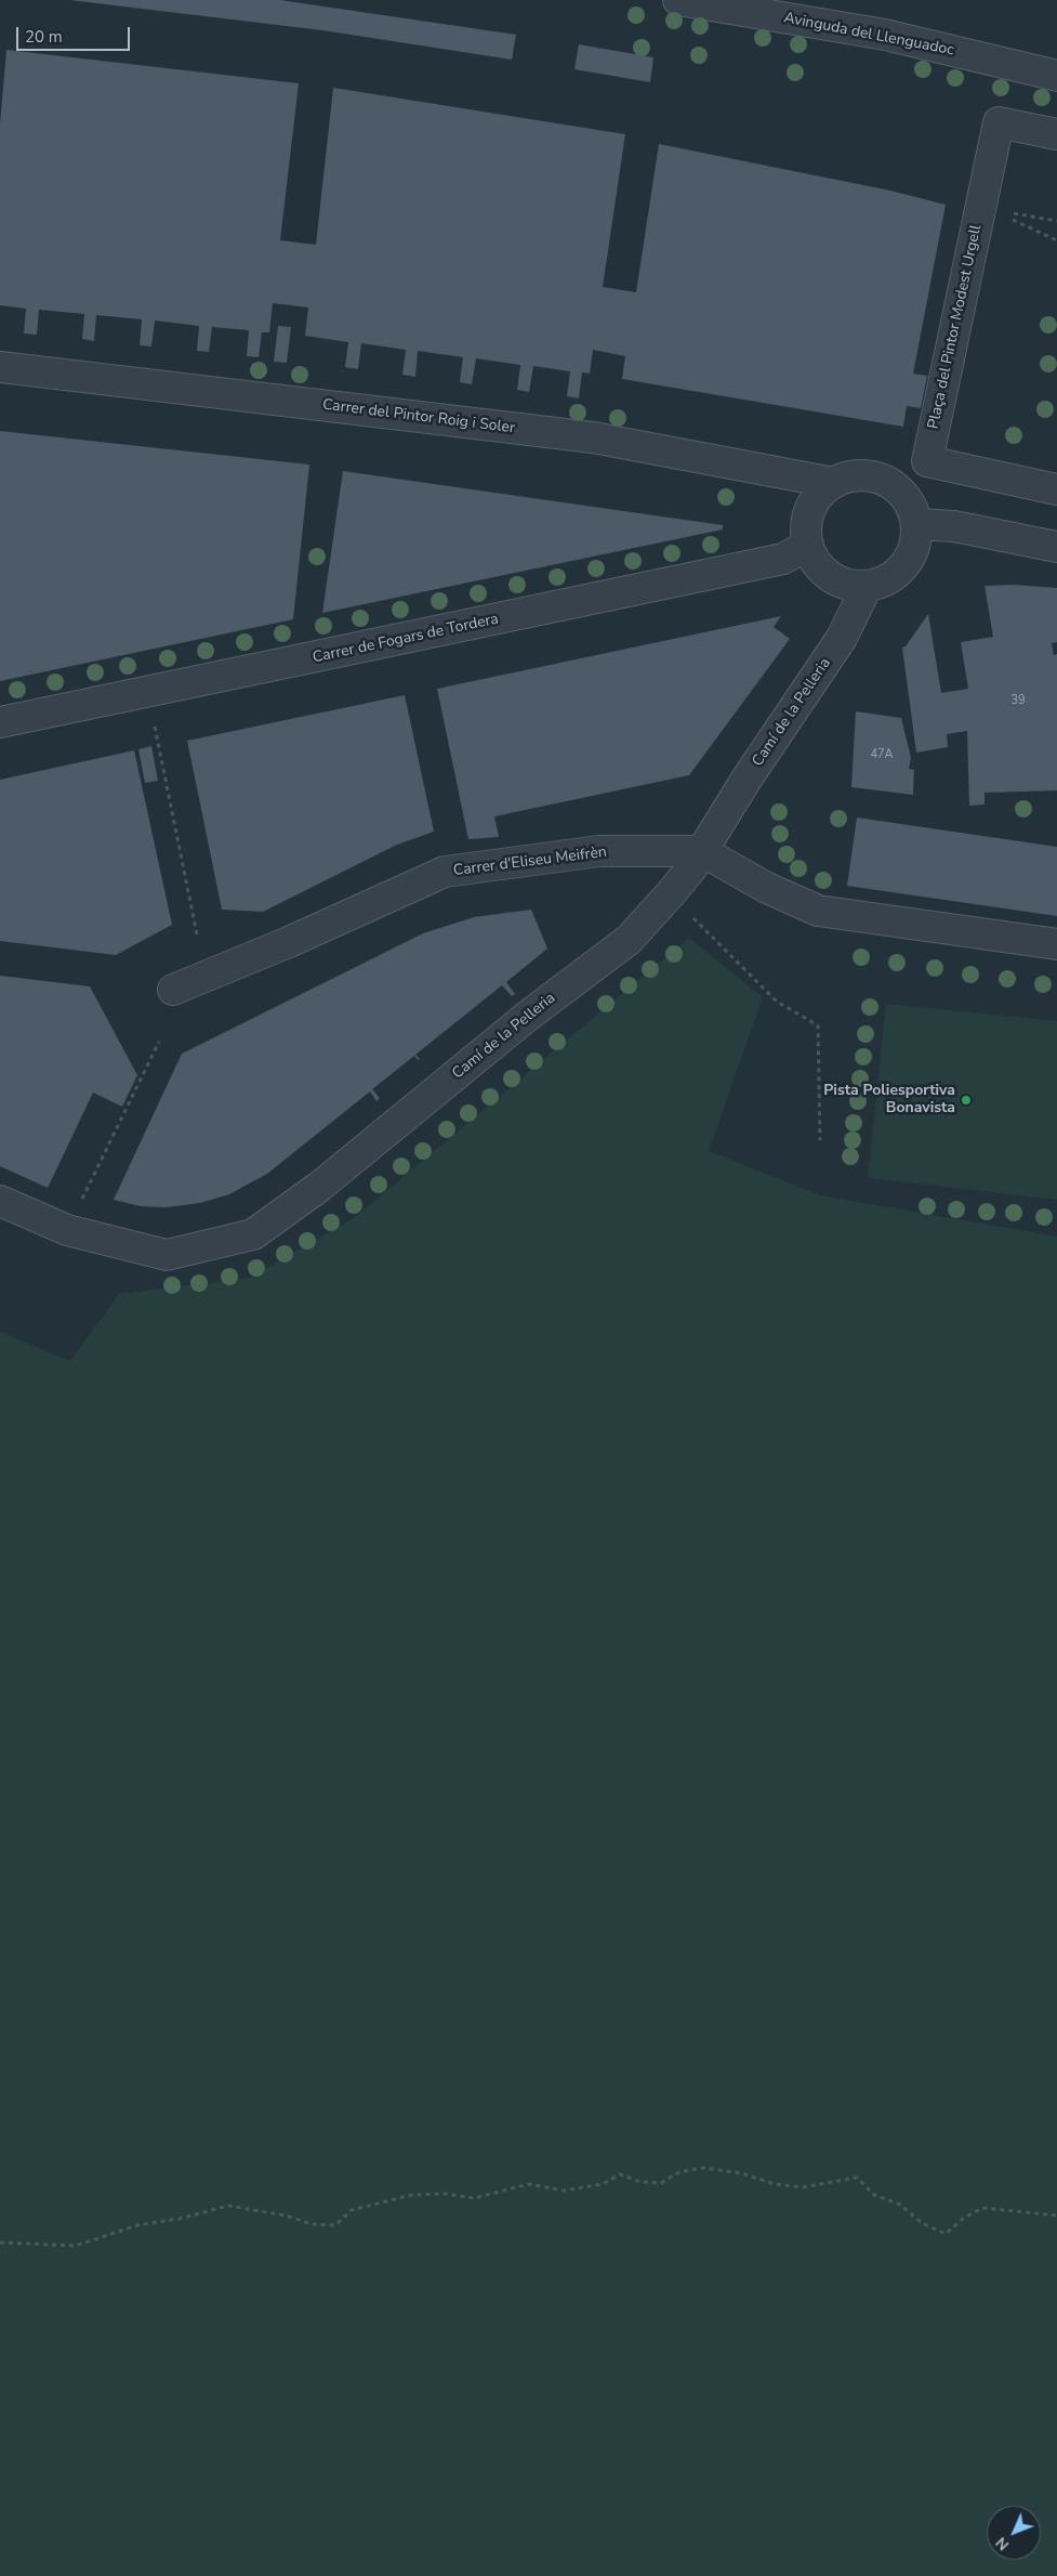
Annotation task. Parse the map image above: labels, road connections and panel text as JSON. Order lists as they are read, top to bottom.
{
  "streets": {
    "street": [
      "Avinguda del Llenguadoc",
      "Plaça del Pintor Modest Urgell",
      "Carrer del Pintor Roig i Soler",
      "Carrer de Fogars de Tordera",
      "Camí de la Pelleria",
      "Carrer d'Eliseu Meifrèn"
    ]
  },
  "crossings": [
    ["Carrer del Pintor Roig i Soler", "Carrer de Fogars de Tordera"],
    ["Carrer del Pintor Roig i Soler", "Camí de la Pelleria"],
    ["Carrer de Fogars de Tordera", "Camí de la Pelleria"],
    ["Camí de la Pelleria", "Carrer d'Eliseu Meifrèn"]
  ],
  "places": ["Pista Poliesportiva Bonavista"],
  "house_numbers": ["39", "47A"],
  "scale_bar": "20 m",
  "north": "bottom left"
}
